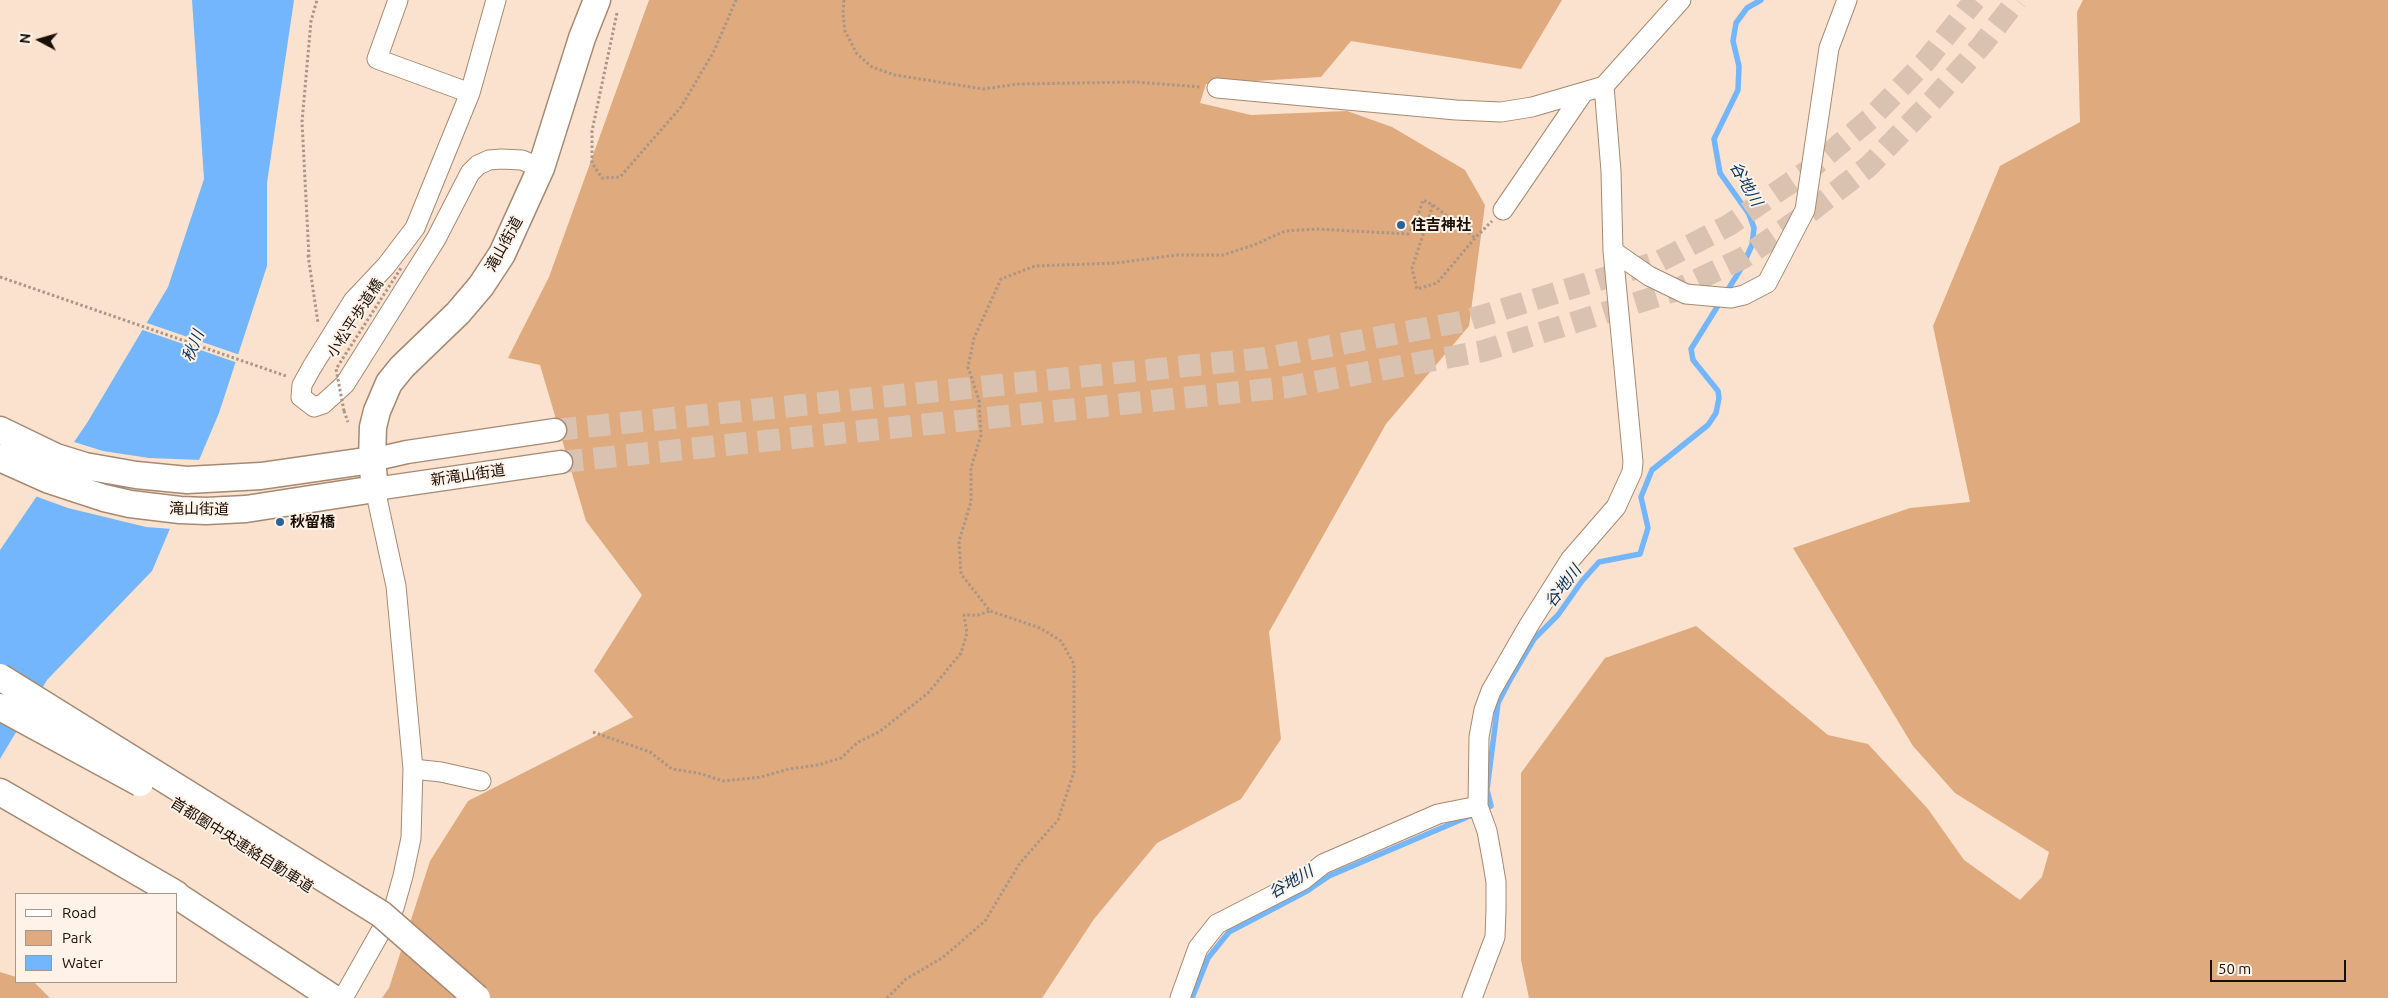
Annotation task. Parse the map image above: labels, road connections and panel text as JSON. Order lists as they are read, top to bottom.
{
  "streets": {
    "highway": ["滝山街道", "首都圏中央連絡自動車道"],
    "main road": ["新滝山街道"],
    "path": ["小松平歩道橋"]
  },
  "crossings": [
    ["滝山街道", "新滝山街道"]
  ],
  "water": ["谷地川", "秋川"],
  "places": ["住吉神社", "秋留橋"],
  "legend": ["Road", "Park", "Water"],
  "scale_bar": "50 m",
  "north": "left"
}
